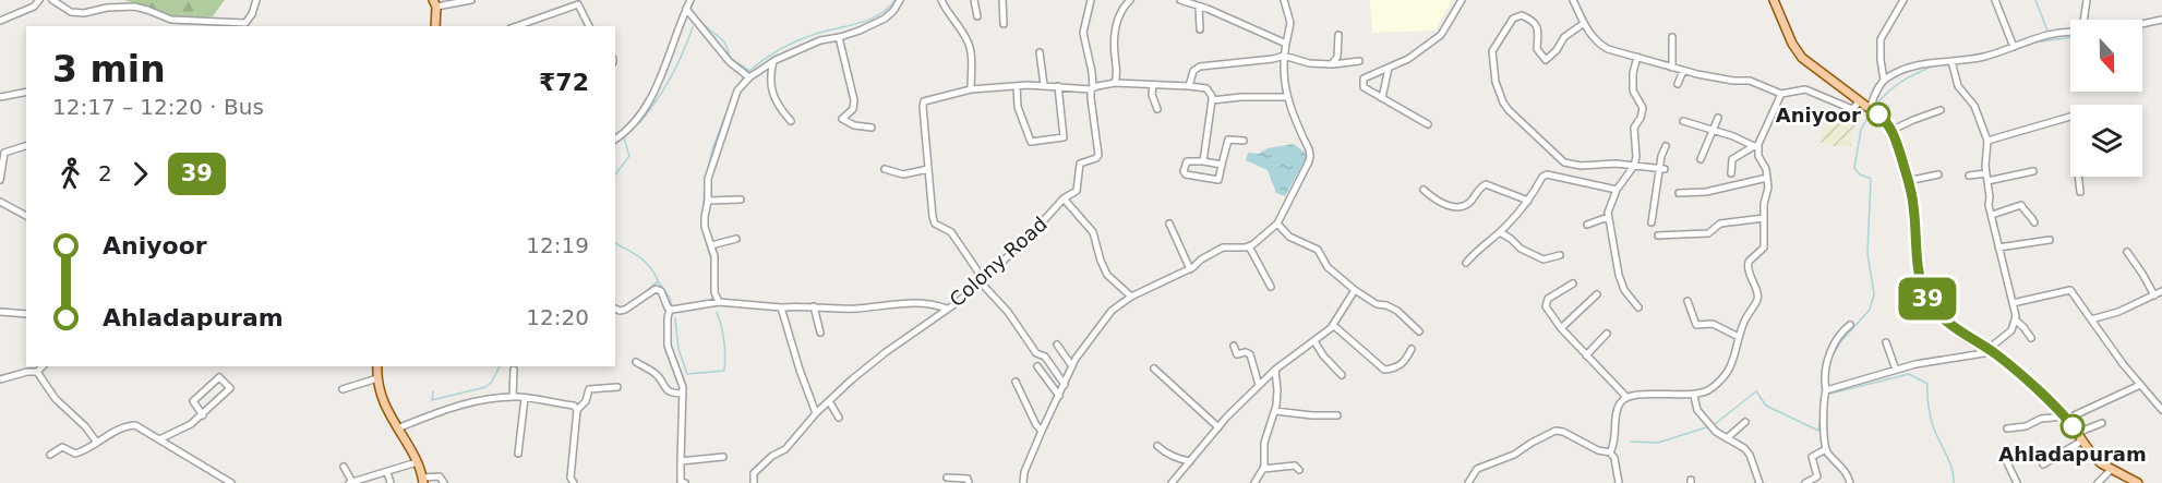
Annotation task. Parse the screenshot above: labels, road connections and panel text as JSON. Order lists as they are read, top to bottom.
{
  "streets": {
    "street": ["Colony Road"]
  },
  "places": ["Aniyoor", "Ahladapuram"],
  "lines": ["bus line 39"],
  "north": "bottom",
  "page": {
    "on_map": "39",
    "heading": ["3 min", "12:17 – 12:20 · Bus", "₹72"],
    "legs": ["2", "39"],
    "list": [
      {
        "name": "Aniyoor",
        "value": "12:19"
      },
      {
        "name": "Ahladapuram",
        "value": "12:20"
      }
    ]
  }
}
